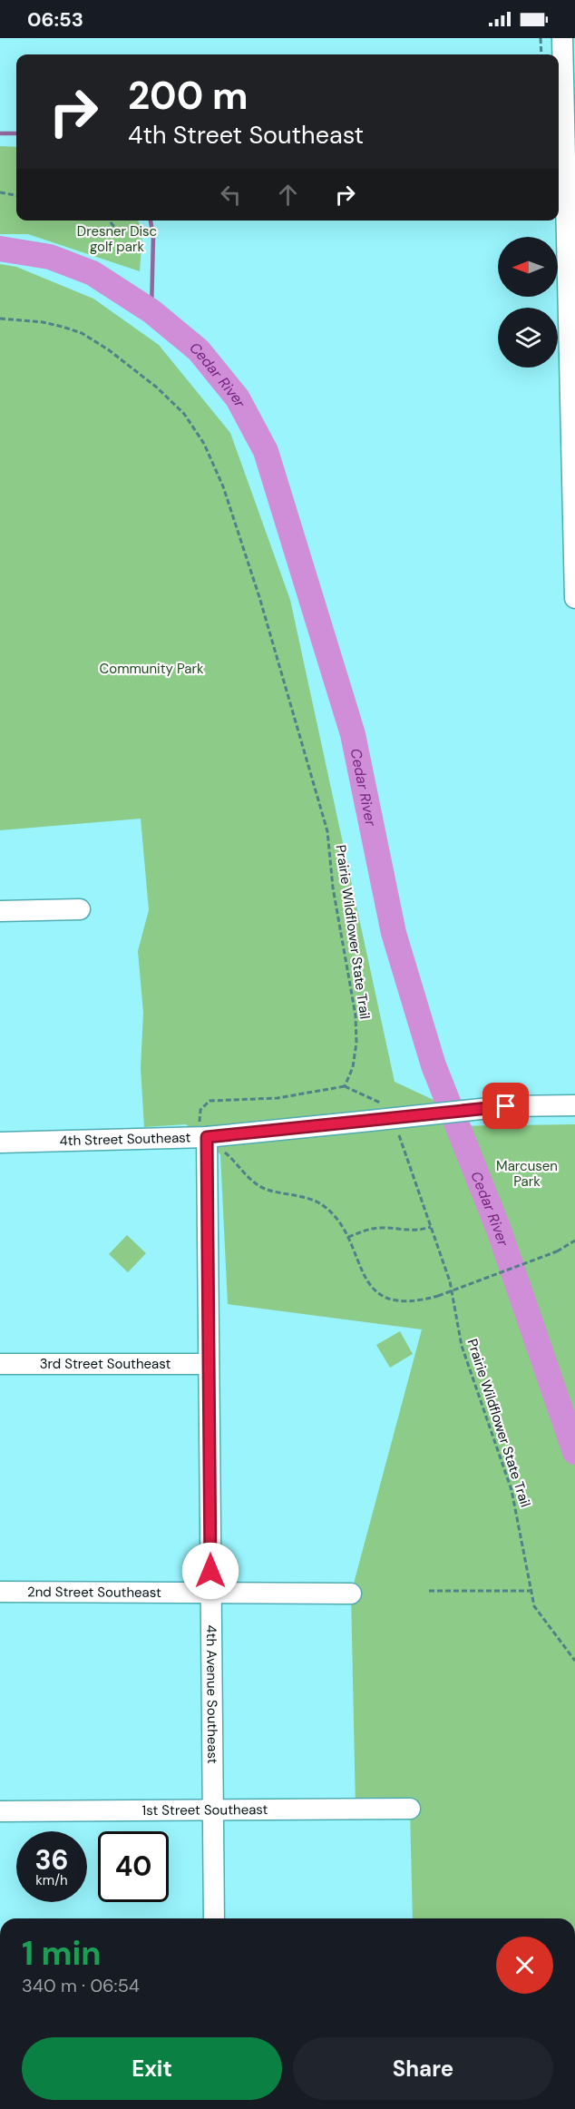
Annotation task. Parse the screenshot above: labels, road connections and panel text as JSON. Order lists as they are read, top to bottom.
{
  "streets": {
    "street": [
      "4th Street Southeast",
      "3rd Street Southeast",
      "2nd Street Southeast",
      "4th Avenue Southeast",
      "1st Street Southeast"
    ],
    "path": ["Prairie Wildflower State Trail"]
  },
  "crossings": [
    ["4th Street Southeast", "4th Avenue Southeast"],
    ["3rd Street Southeast", "4th Avenue Southeast"],
    ["2nd Street Southeast", "4th Avenue Southeast"],
    ["4th Avenue Southeast", "1st Street Southeast"]
  ],
  "water": ["Cedar River"],
  "parks": ["Dresner Disc golf park", "Community Park", "Marcusen Park"],
  "north": "left",
  "page": {
    "status": "06:53",
    "turn": ["200 m", "4th Street Southeast"],
    "speed": "36 km/h",
    "limit": "40",
    "heading": ["1 min", "340 m · 06:54"],
    "buttons": ["Exit", "Share"]
  }
}
